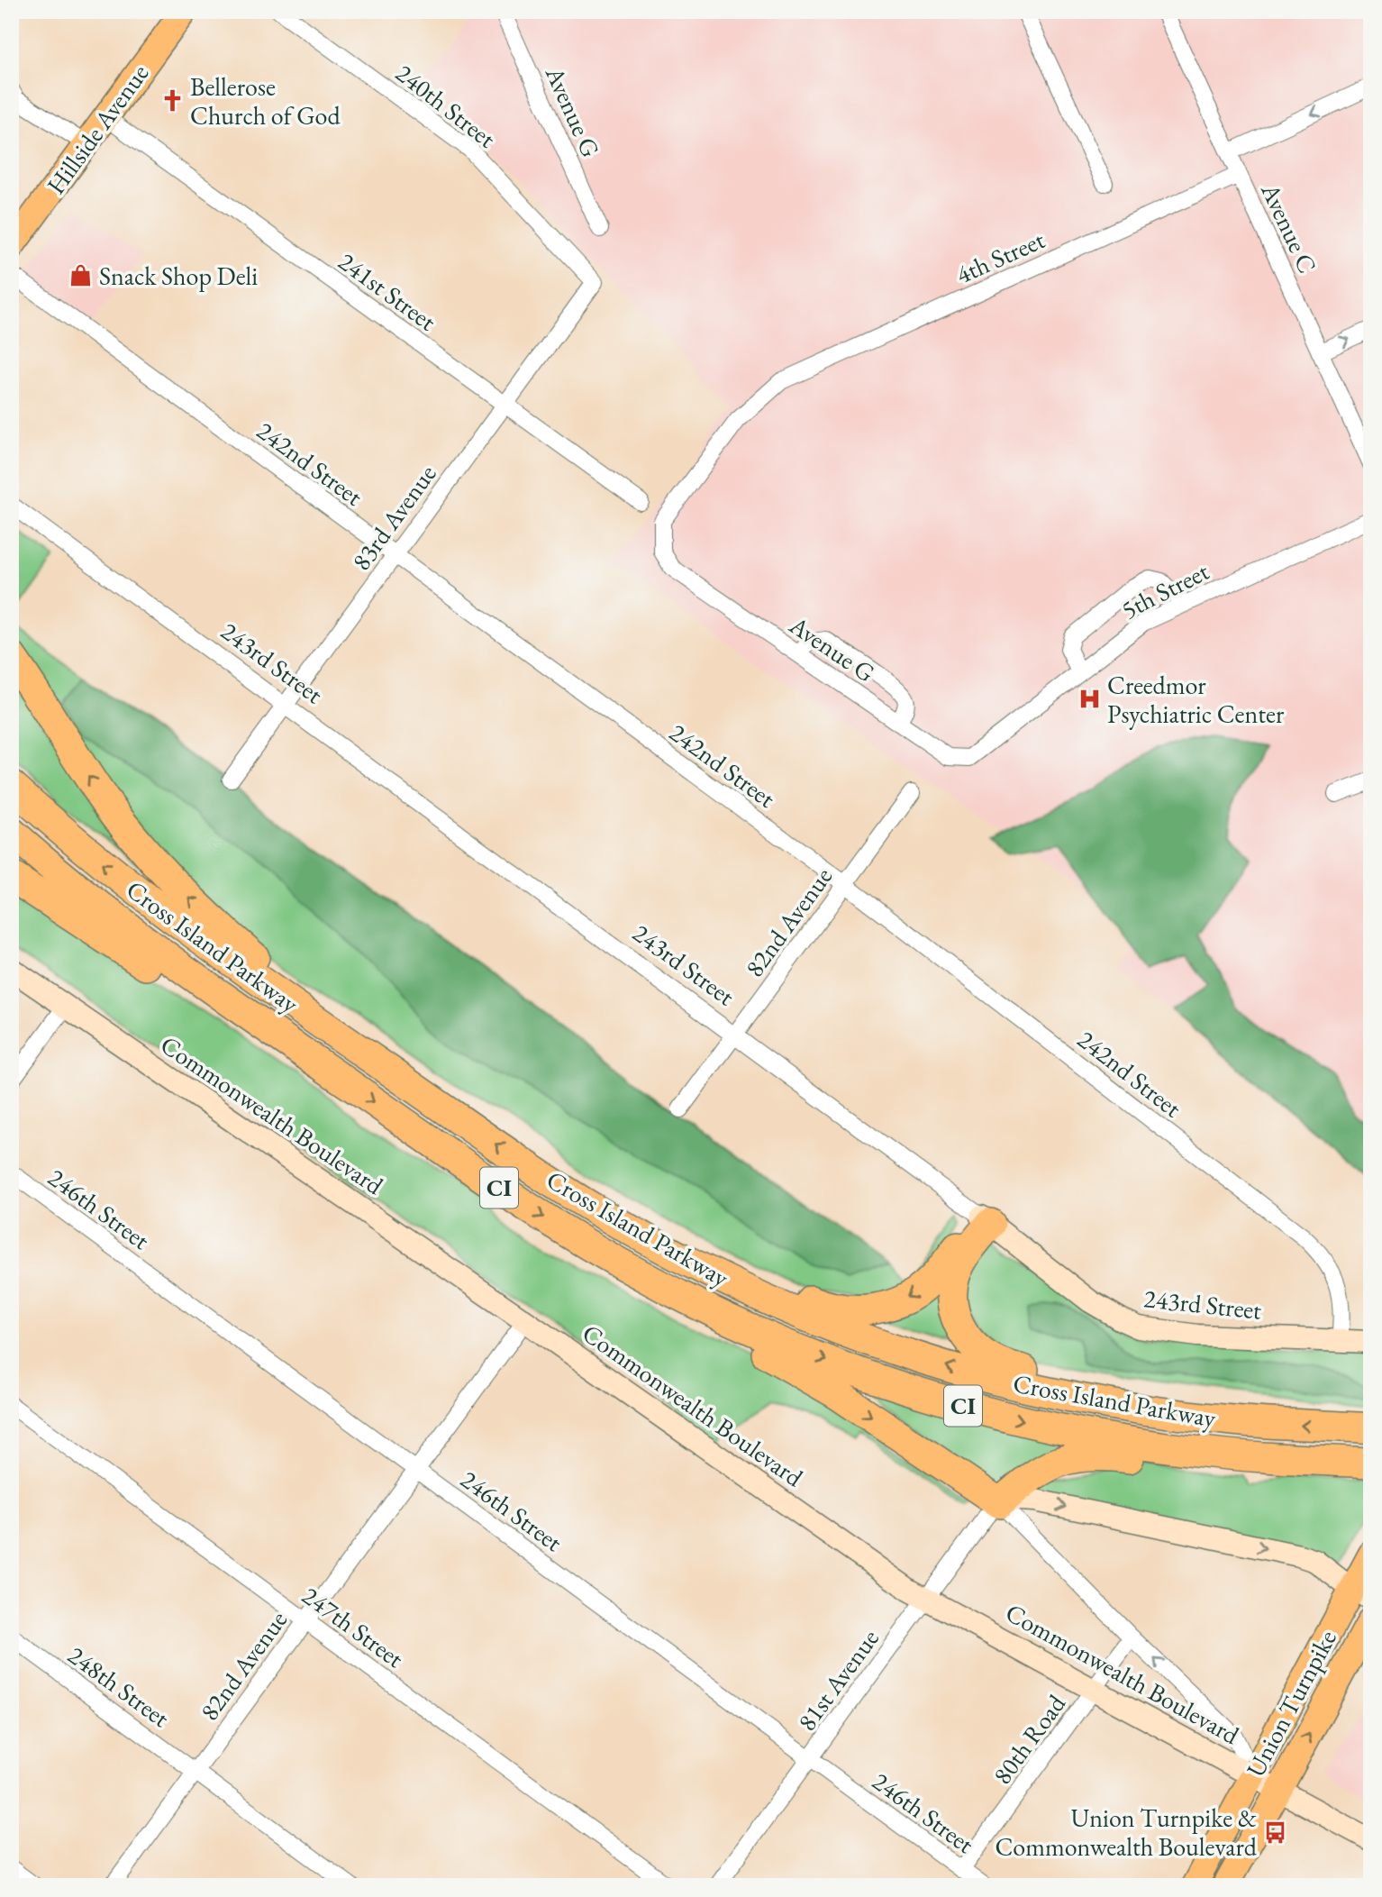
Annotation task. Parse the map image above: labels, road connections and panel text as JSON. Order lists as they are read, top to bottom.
{
  "streets": {
    "highway": ["Cross Island Parkway", "CI"],
    "main road": ["Hillside Avenue", "Union Turnpike"],
    "street": [
      "240th Street",
      "Avenue G",
      "Avenue C",
      "4th Street",
      "241st Street",
      "242nd Street",
      "83rd Avenue",
      "5th Street",
      "243rd Street",
      "82nd Avenue",
      "Commonwealth Boulevard",
      "246th Street",
      "247th Street",
      "81st Avenue",
      "248th Street",
      "80th Road"
    ]
  },
  "crossings": [
    ["240th Street", "83rd Avenue"],
    ["Avenue G", "4th Street"],
    ["Avenue G", "5th Street"],
    ["Hillside Avenue", "241st Street"],
    ["Avenue C", "4th Street"],
    ["241st Street", "83rd Avenue"],
    ["242nd Street", "83rd Avenue"],
    ["242nd Street", "243rd Street"],
    ["242nd Street", "82nd Avenue"],
    ["83rd Avenue", "243rd Street"],
    ["243rd Street", "82nd Avenue"],
    ["82nd Avenue", "Commonwealth Boulevard"],
    ["82nd Avenue", "246th Street"],
    ["82nd Avenue", "247th Street"],
    ["82nd Avenue", "248th Street"],
    ["Commonwealth Boulevard", "81st Avenue"],
    ["Commonwealth Boulevard", "Union Turnpike"],
    ["Commonwealth Boulevard", "80th Road"],
    ["246th Street", "81st Avenue"],
    ["246th Street", "80th Road"]
  ],
  "places": {
    "church": ["Bellerose Church of God"],
    "shop": ["Snack Shop Deli"],
    "hospital": ["Creedmor Psychiatric Center"],
    "bus stop": ["Union Turnpike & Commonwealth Boulevard"]
  }
}
